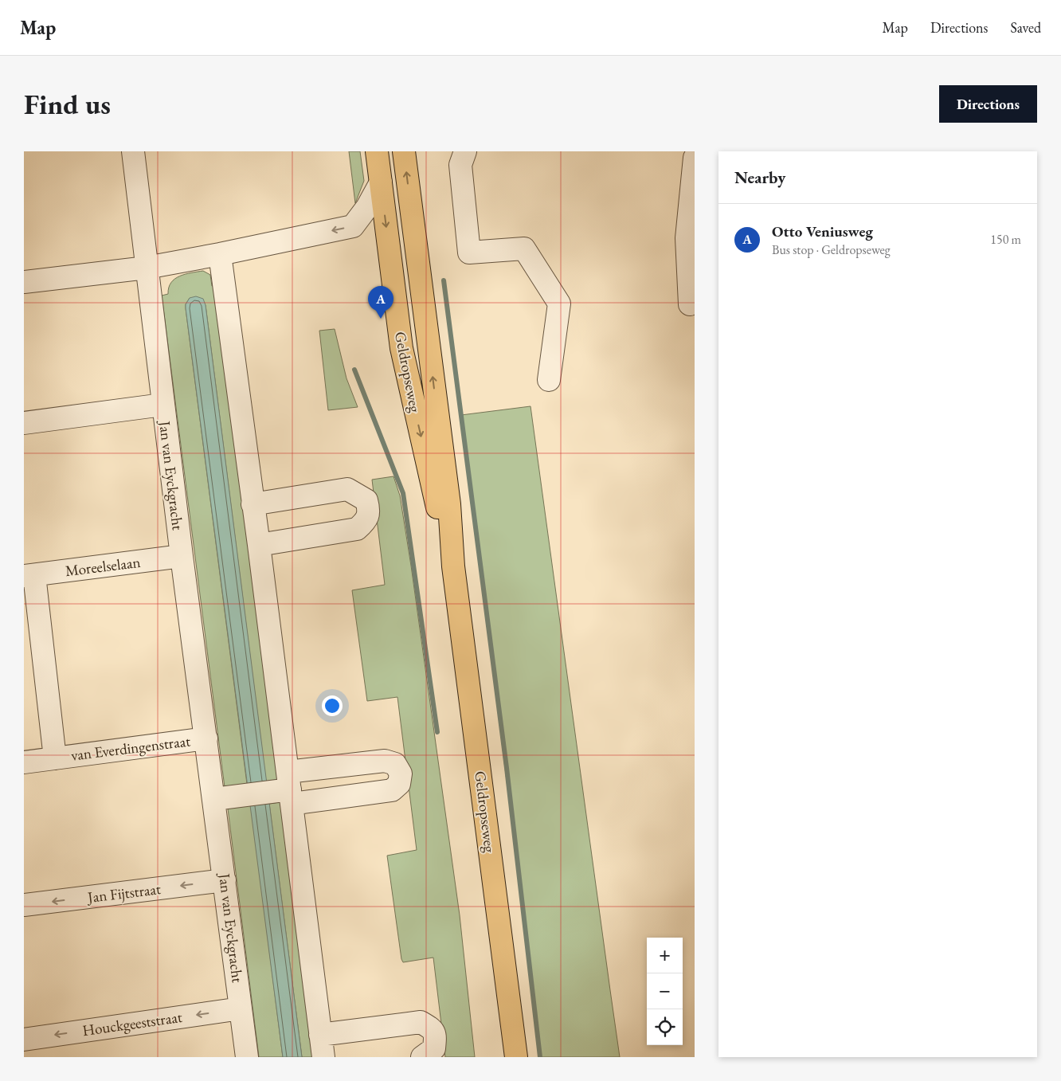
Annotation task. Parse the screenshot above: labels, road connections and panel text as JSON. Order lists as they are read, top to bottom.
{
  "streets": {
    "main road": ["Geldropseweg"],
    "street": [
      "Jan van Eyckgracht",
      "Moreelselaan",
      "van Everdingenstraat",
      "Jan Fijtstraat",
      "Houckgeeststraat"
    ]
  },
  "crossings": [
    ["Jan van Eyckgracht", "Moreelselaan"],
    ["Jan van Eyckgracht", "van Everdingenstraat"],
    ["Jan van Eyckgracht", "Jan Fijtstraat"],
    ["Jan van Eyckgracht", "Houckgeeststraat"],
    ["Moreelselaan", "van Everdingenstraat"]
  ],
  "one_way": ["Jan Fijtstraat", "Houckgeeststraat"],
  "page": {
    "header": "Map",
    "nav": ["Map", "Directions", "Saved"],
    "buttons": "Directions",
    "title": "Find us",
    "heading": "Nearby",
    "list": [
      {
        "mark": "A",
        "name": "Otto Veniusweg",
        "note": "Bus stop · Geldropseweg",
        "value": "150 m"
      }
    ],
    "pins": "A",
    "map_buttons": ["+", "−"]
  }
}
